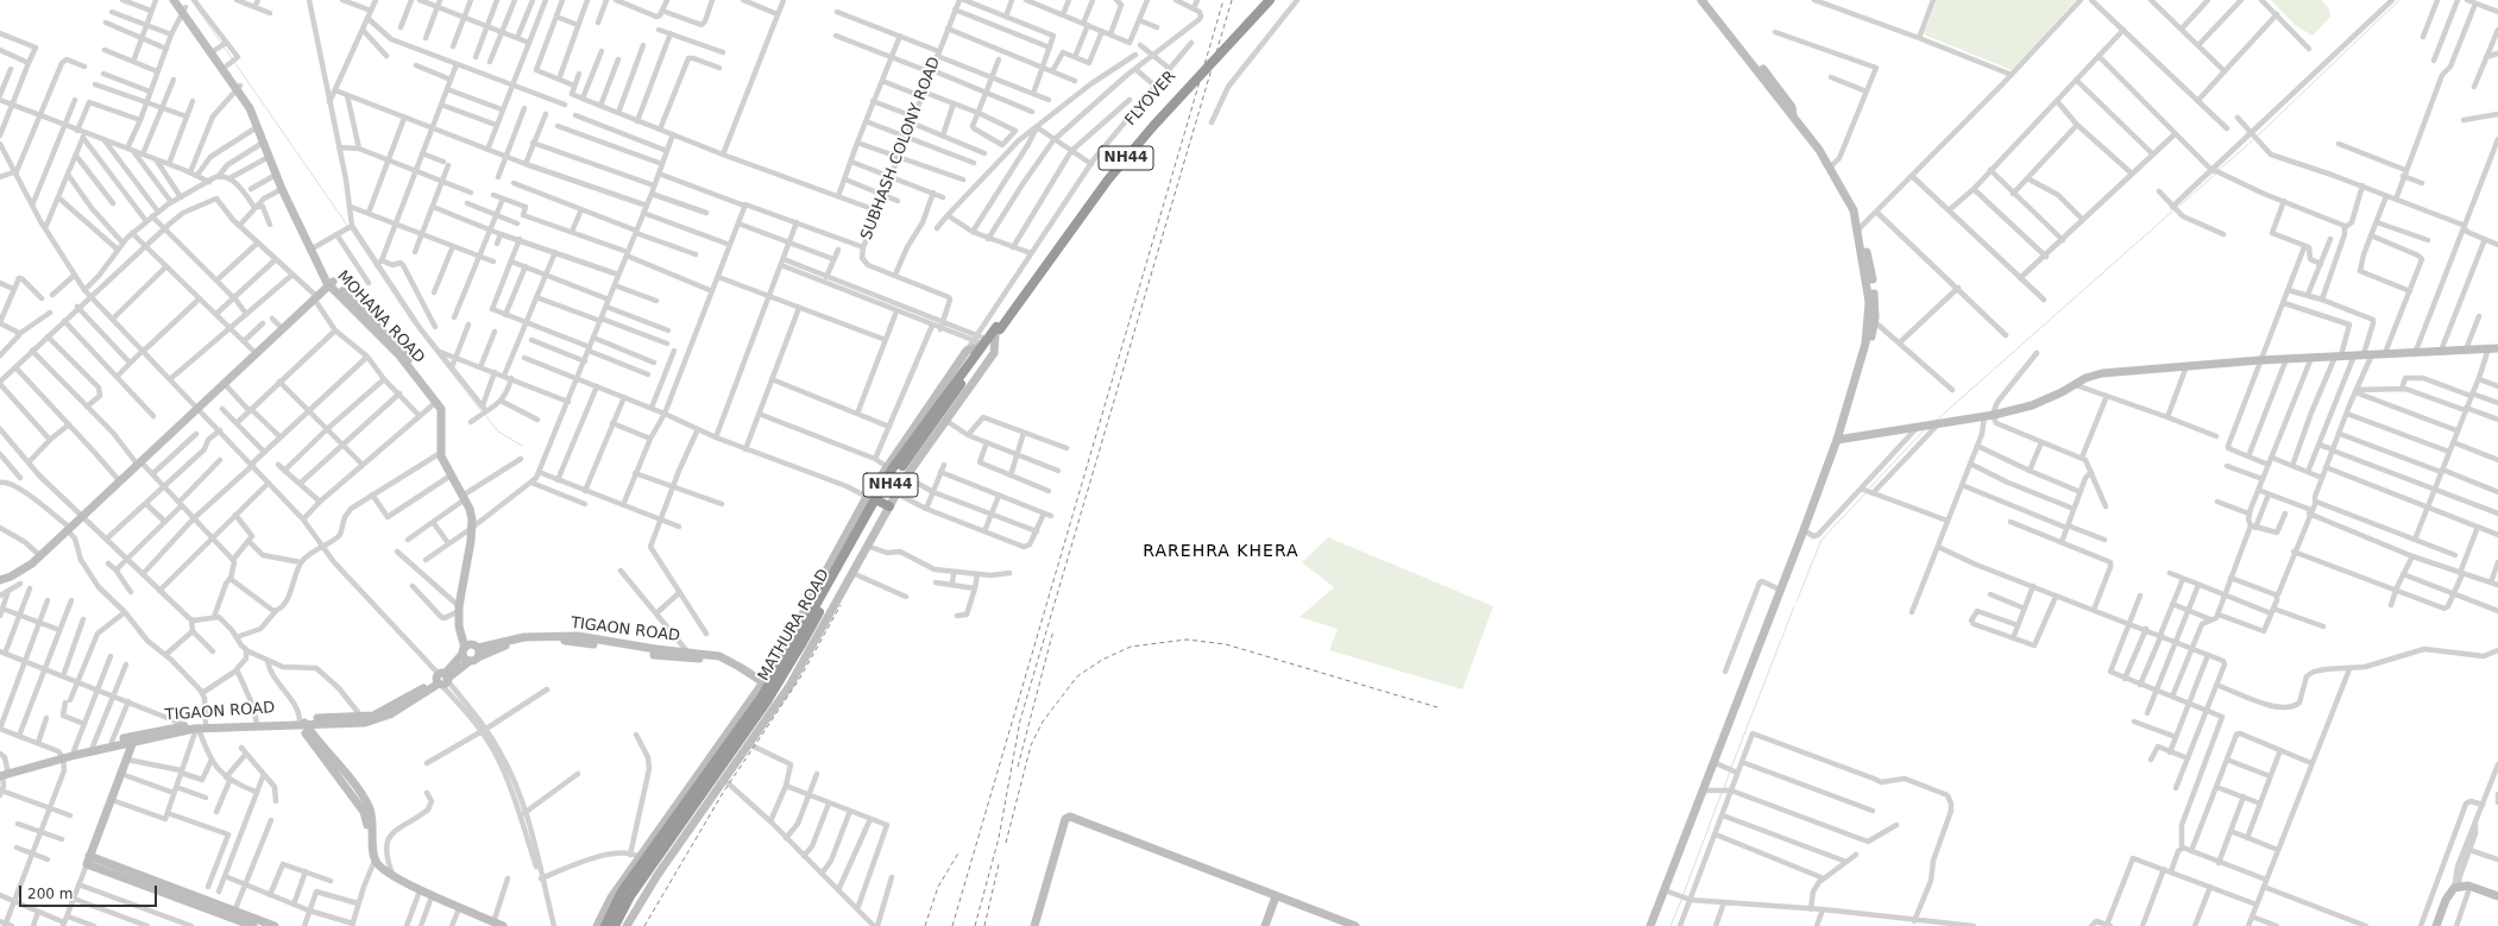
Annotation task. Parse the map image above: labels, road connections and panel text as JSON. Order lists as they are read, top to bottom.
{
  "streets": {
    "highway": ["FLYOVER", "NH44", "MATHURA ROAD"],
    "street": ["SUBHASH COLONY ROAD", "MOHANA ROAD", "TIGAON ROAD"]
  },
  "crossings": [
    ["FLYOVER", "MATHURA ROAD"],
    ["MOHANA ROAD", "TIGAON ROAD"]
  ],
  "districts": ["RAREHRA KHERA"],
  "scale_bar": "200 m"
}
